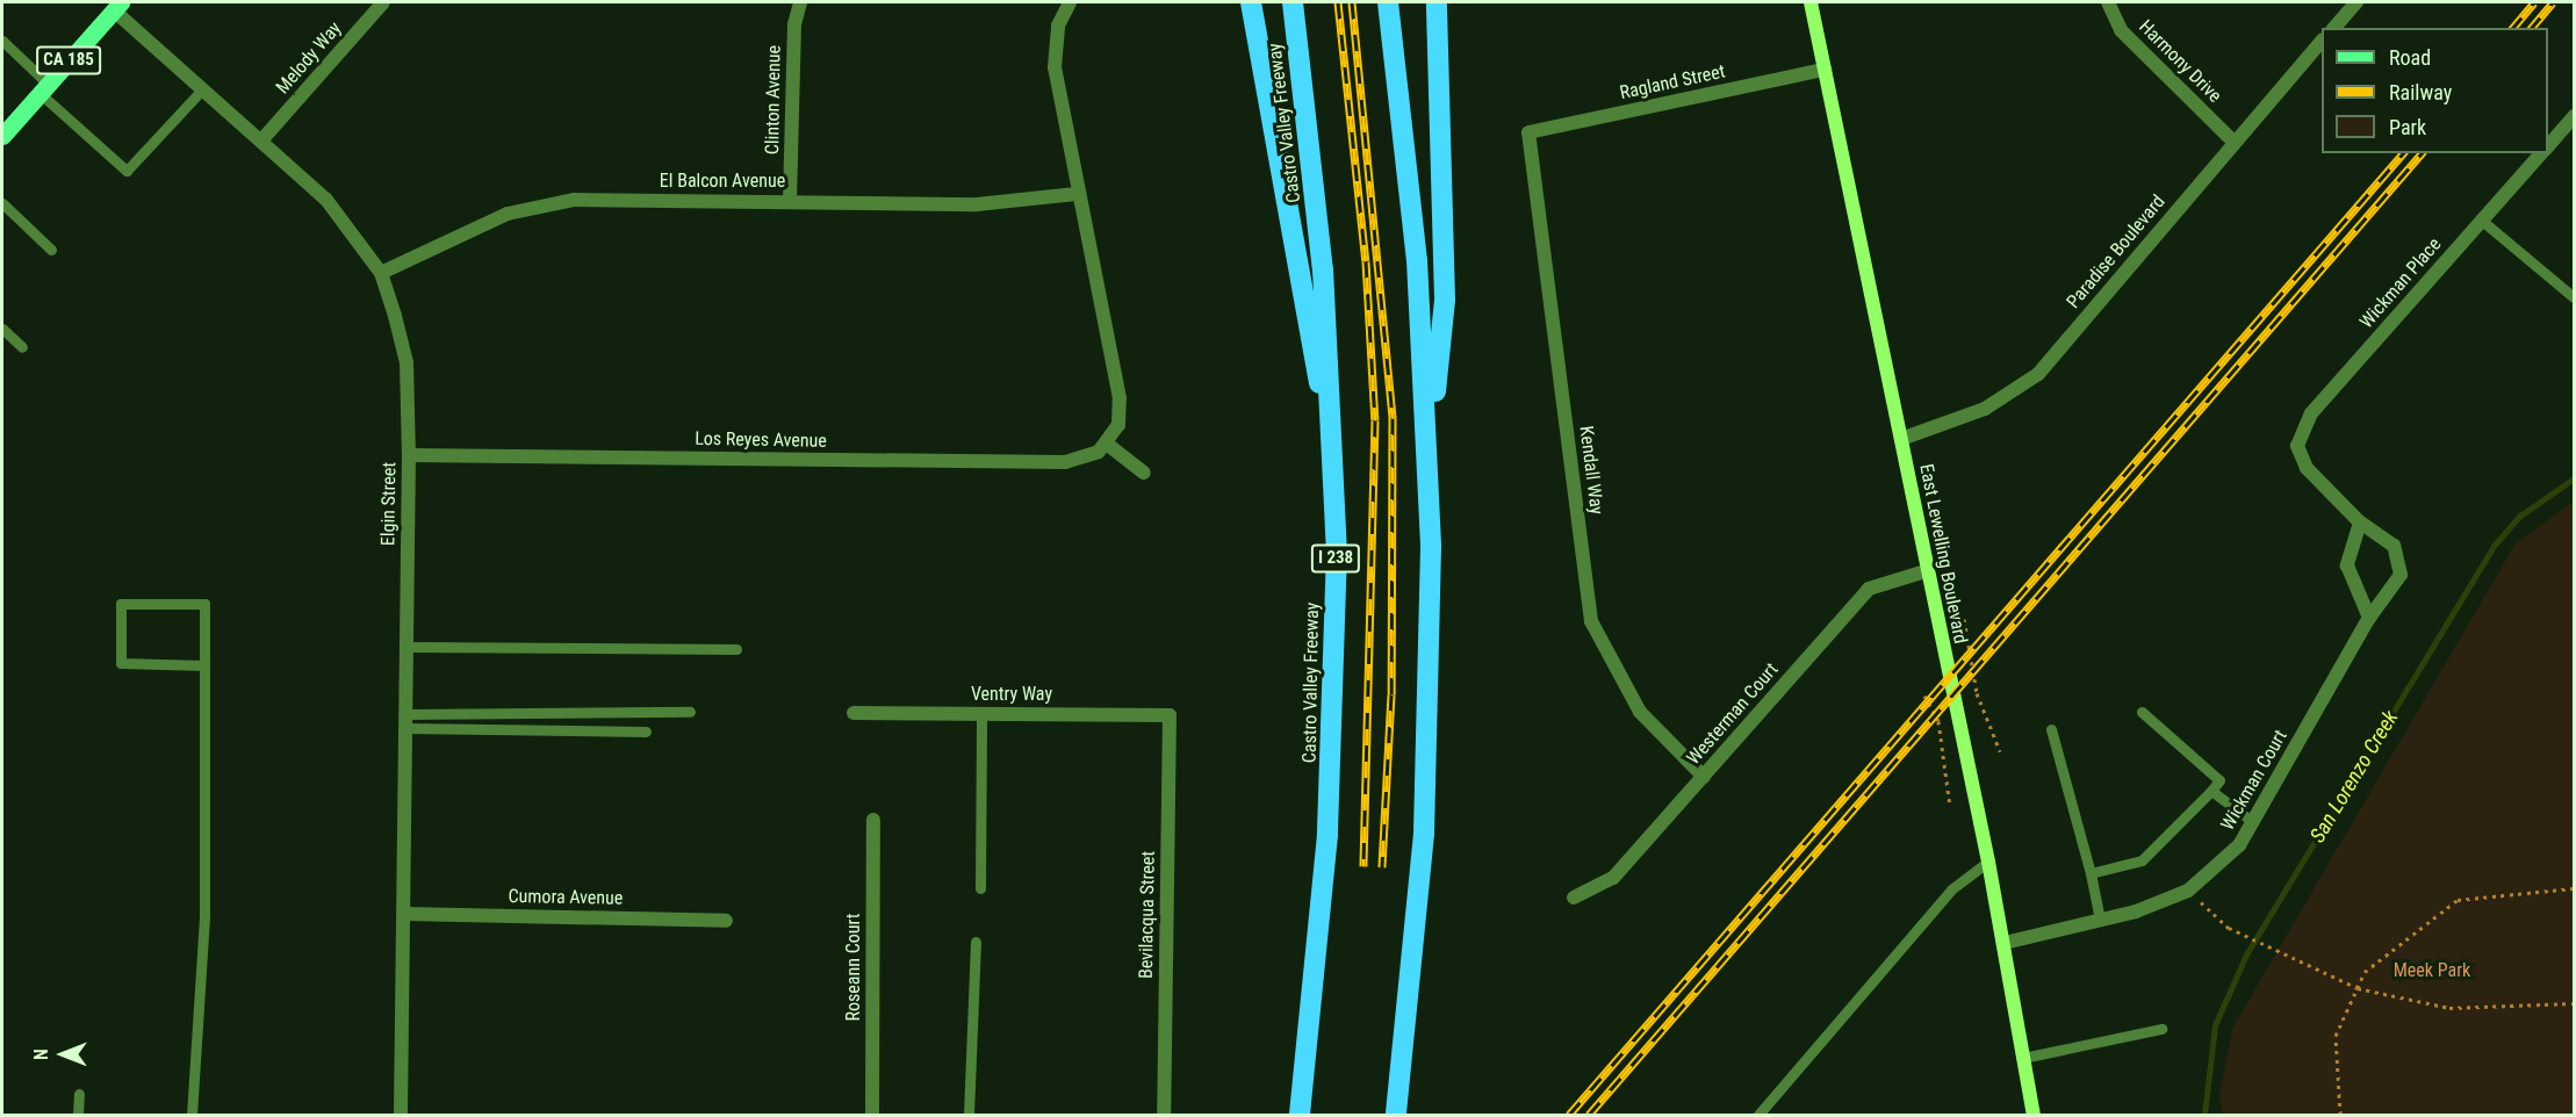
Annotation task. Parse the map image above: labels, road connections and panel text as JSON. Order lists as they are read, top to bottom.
{
  "streets": {
    "highway": ["Castro Valley Freeway", "I 238"],
    "main road": ["CA 185", "East Lewelling Boulevard"],
    "street": [
      "Melody Way",
      "Harmony Drive",
      "Ragland Street",
      "Clinton Avenue",
      "El Balcon Avenue",
      "Paradise Boulevard",
      "Wickman Place",
      "Los Reyes Avenue",
      "Kendall Way",
      "Elgin Street",
      "Ventry Way",
      "Westerman Court",
      "Wickman Court",
      "Cumora Avenue",
      "Bevilacqua Street",
      "Roseann Court"
    ]
  },
  "crossings": [
    ["Melody Way", "Elgin Street"],
    ["CA 185", "Elgin Street"],
    ["Harmony Drive", "Paradise Boulevard"],
    ["Ragland Street", "Kendall Way"],
    ["Ragland Street", "East Lewelling Boulevard"],
    ["Clinton Avenue", "El Balcon Avenue"],
    ["El Balcon Avenue", "Elgin Street"],
    ["Paradise Boulevard", "East Lewelling Boulevard"],
    ["Wickman Place", "Wickman Court"],
    ["Los Reyes Avenue", "Elgin Street"],
    ["Kendall Way", "Westerman Court"],
    ["Elgin Street", "Cumora Avenue"],
    ["East Lewelling Boulevard", "Westerman Court"],
    ["East Lewelling Boulevard", "Wickman Court"],
    ["Ventry Way", "Bevilacqua Street"]
  ],
  "water": ["San Lorenzo Creek"],
  "parks": ["Meek Park"],
  "legend": ["Road", "Railway", "Park"],
  "north": "left"
}
